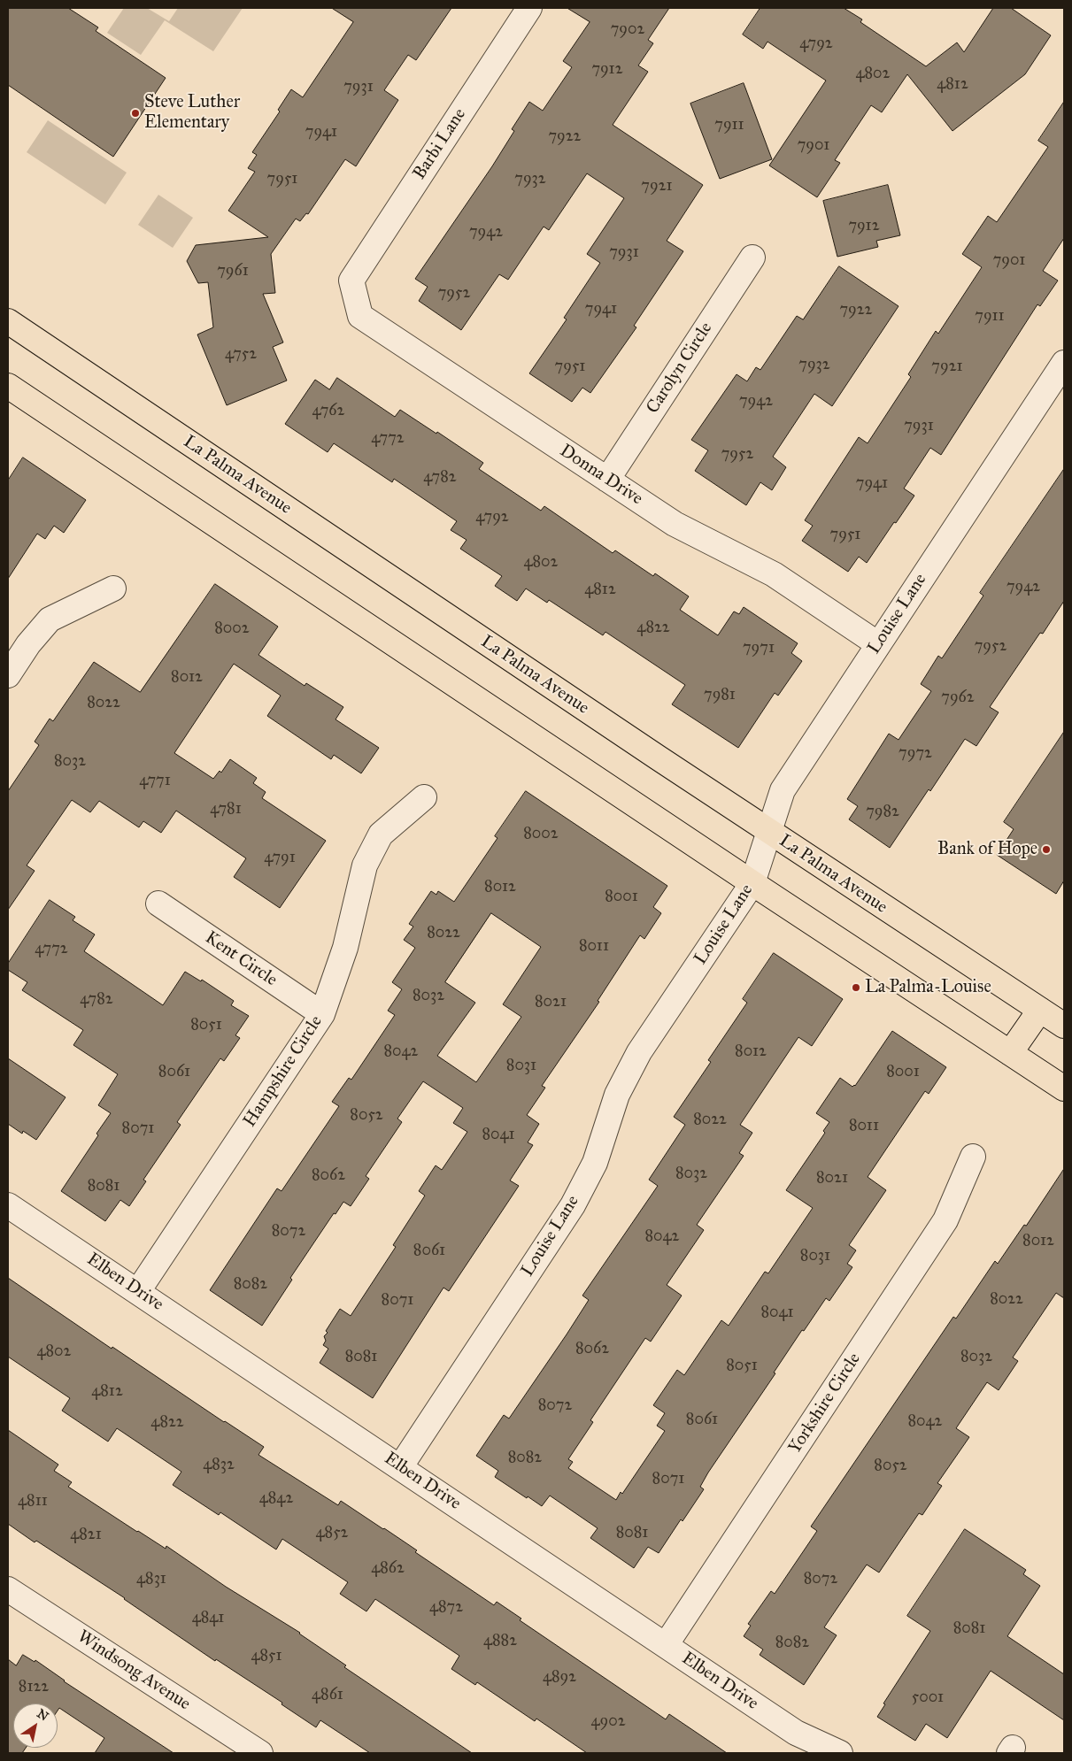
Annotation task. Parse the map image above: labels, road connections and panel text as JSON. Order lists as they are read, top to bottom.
{
  "streets": {
    "main road": ["La Palma Avenue"],
    "street": [
      "Barbi Lane",
      "Carolyn Circle",
      "Donna Drive",
      "Louise Lane",
      "Kent Circle",
      "Hampshire Circle",
      "Elben Drive",
      "Yorkshire Circle",
      "Windsong Avenue"
    ]
  },
  "crossings": [
    ["Barbi Lane", "Donna Drive"],
    ["Carolyn Circle", "Donna Drive"],
    ["La Palma Avenue", "Louise Lane"],
    ["Donna Drive", "Louise Lane"],
    ["Louise Lane", "Elben Drive"],
    ["Kent Circle", "Hampshire Circle"],
    ["Hampshire Circle", "Elben Drive"],
    ["Elben Drive", "Yorkshire Circle"]
  ],
  "places": ["Steve Luther Elementary", "Bank of Hope", "La Palma-Louise"],
  "house_numbers": [
    "7902",
    "4792",
    "7912",
    "4802",
    "4812",
    "7931",
    "7911",
    "7941",
    "7922",
    "7901",
    "7951",
    "7932",
    "7921",
    "7912",
    "7942",
    "7931",
    "7901",
    "7961",
    "7952",
    "7941",
    "7922",
    "7911",
    "4752",
    "7932",
    "7951",
    "7921",
    "7942",
    "4762",
    "7931",
    "4772",
    "7952",
    "4782",
    "7941",
    "4792",
    "7951",
    "4802",
    "7942",
    "4812",
    "4822",
    "8002",
    "7952",
    "7971",
    "8012",
    "7981",
    "7962",
    "8022",
    "7972",
    "8032",
    "4771",
    "4781",
    "7982",
    "8002",
    "4791",
    "8012",
    "8001",
    "8022",
    "8011",
    "4772",
    "8032",
    "4782",
    "8021",
    "8051",
    "8042",
    "8012",
    "8031",
    "8061",
    "8001",
    "8052",
    "8022",
    "8011",
    "8071",
    "8041",
    "8032",
    "8062",
    "8021",
    "8081",
    "8072",
    "8042",
    "8012",
    "8061",
    "8031",
    "8082",
    "8022",
    "8071",
    "8041",
    "8062",
    "4802",
    "8081",
    "8032",
    "8051",
    "4812",
    "8072",
    "8061",
    "8042",
    "4822",
    "8082",
    "4832",
    "8052",
    "8071",
    "4842",
    "4811",
    "4852",
    "8081",
    "4821",
    "4862",
    "4831",
    "8072",
    "4872",
    "4841",
    "8081",
    "4882",
    "8082",
    "4851",
    "4892",
    "8122",
    "4861",
    "5001",
    "4902"
  ],
  "north": "top right"
}
